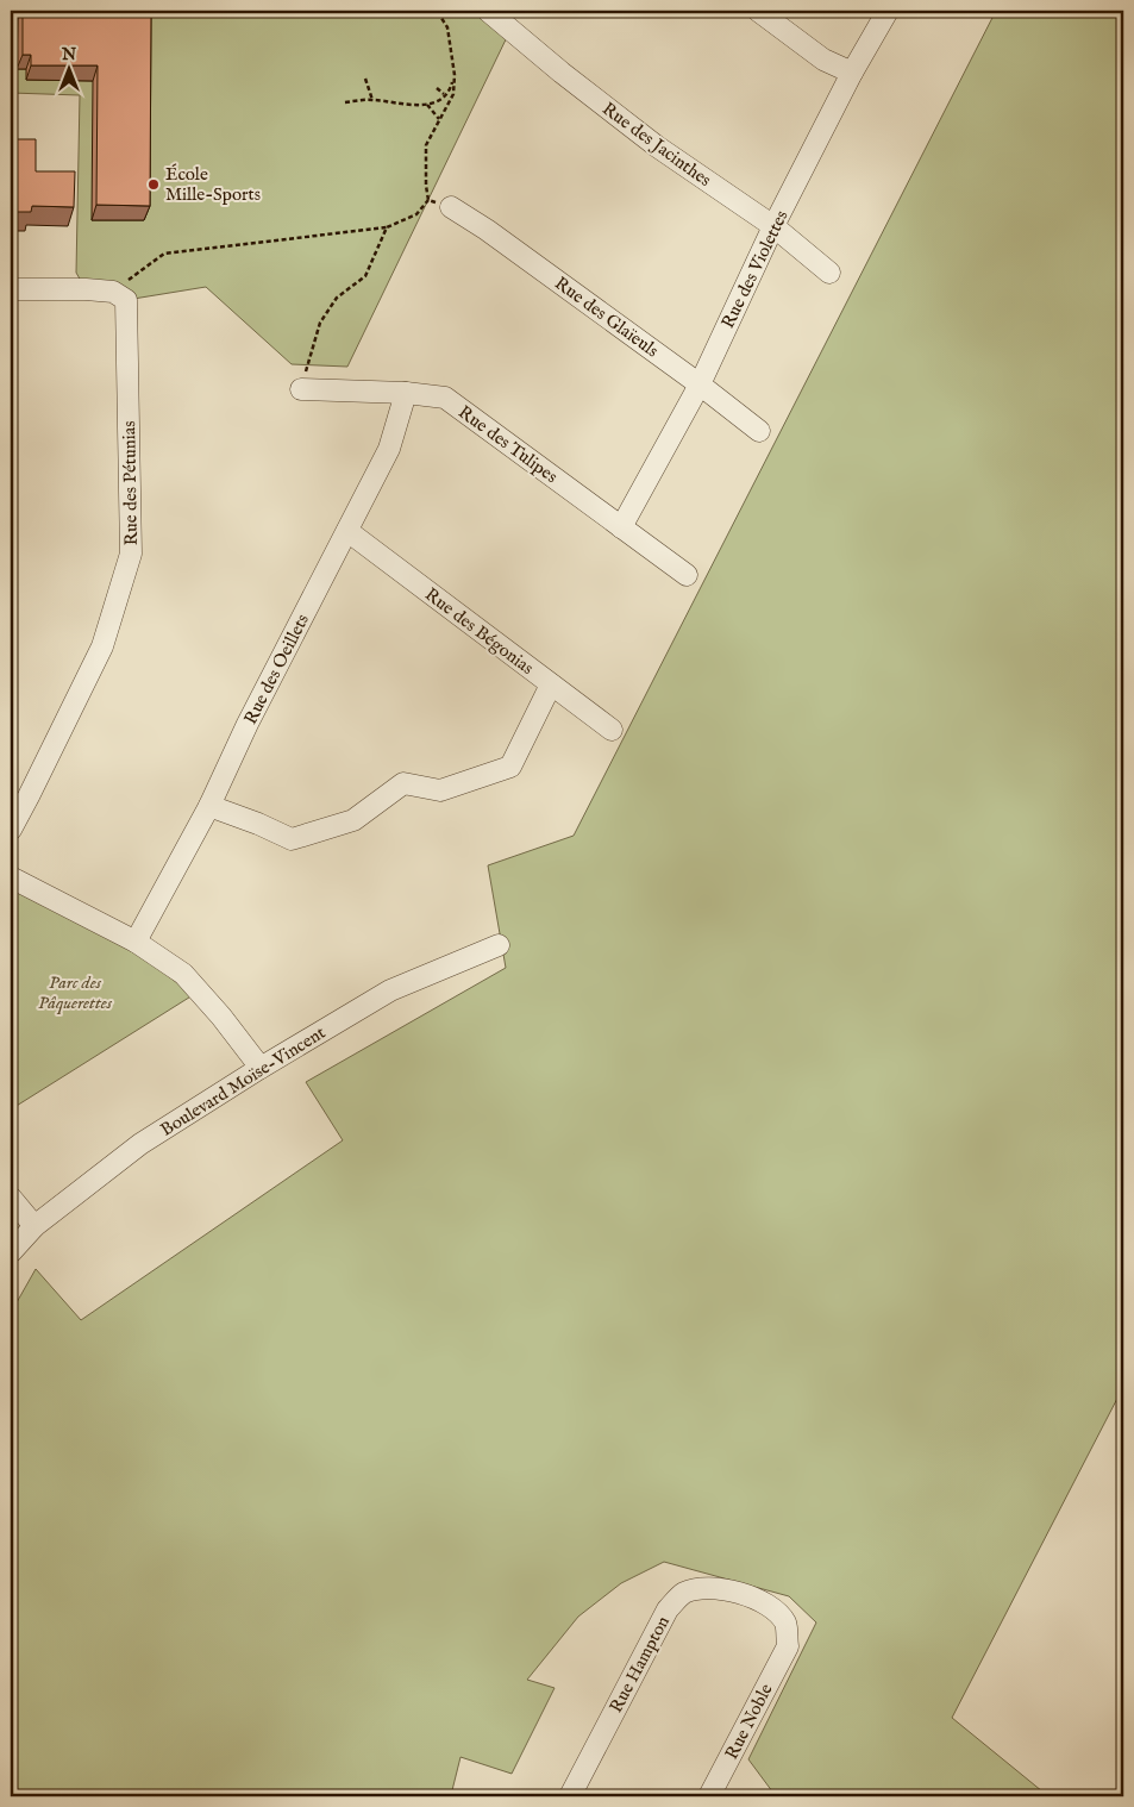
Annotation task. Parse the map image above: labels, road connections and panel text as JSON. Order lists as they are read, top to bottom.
{
  "streets": {
    "street": [
      "Rue des Jacinthes",
      "Rue des Violettes",
      "Rue des Glaïeuls",
      "Rue des Tulipes",
      "Rue des Pétunias",
      "Rue des Bégonias",
      "Rue des Oeillets",
      "Boulevard Moïse-Vincent",
      "Rue Hampton",
      "Rue Noble"
    ]
  },
  "crossings": [
    ["Rue des Jacinthes", "Rue des Violettes"],
    ["Rue des Violettes", "Rue des Glaïeuls"],
    ["Rue des Violettes", "Rue des Tulipes"],
    ["Rue des Tulipes", "Rue des Oeillets"],
    ["Rue des Bégonias", "Rue des Oeillets"],
    ["Rue Hampton", "Rue Noble"]
  ],
  "parks": ["Parc des Pâquerettes"],
  "places": ["École Mille-Sports"],
  "north": "top"
}
